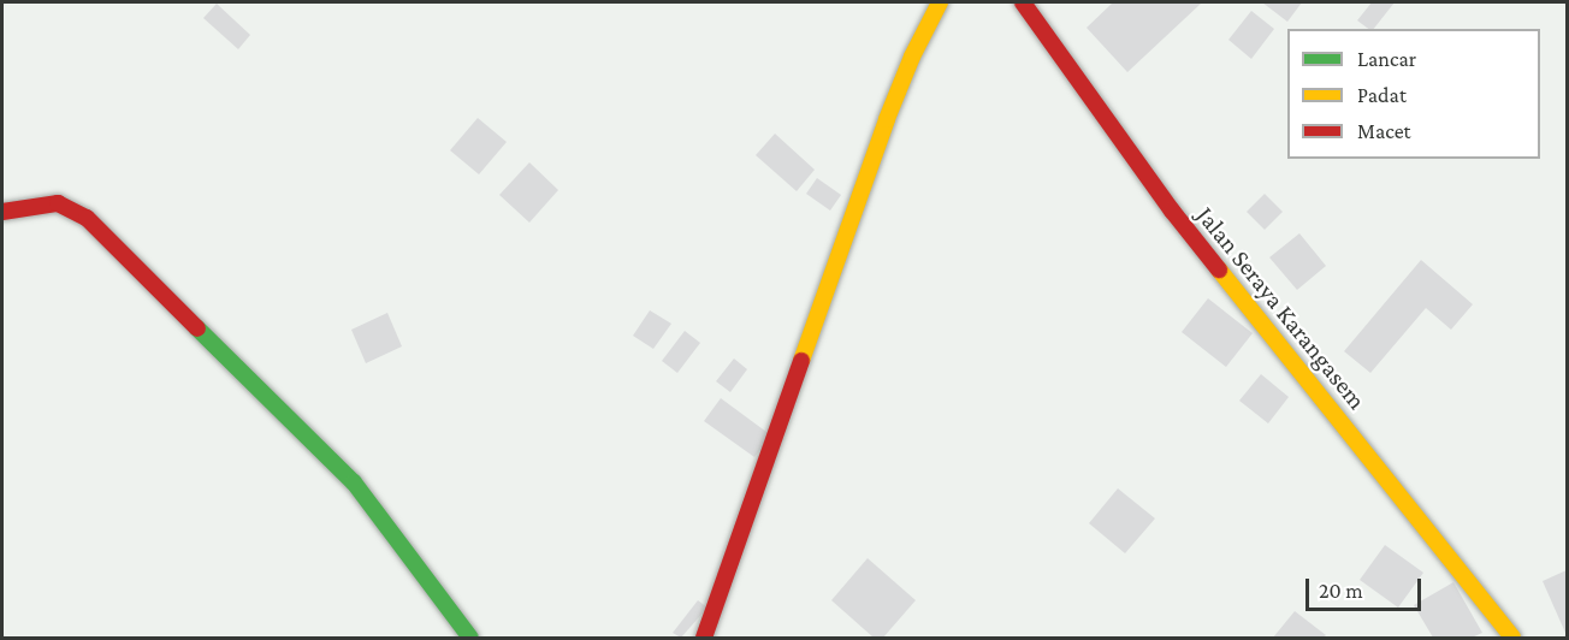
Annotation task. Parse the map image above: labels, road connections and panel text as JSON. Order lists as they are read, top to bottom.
{
  "streets": {
    "street": ["Jalan Seraya Karangasem"]
  },
  "legend": ["Lancar", "Padat", "Macet"],
  "scale_bar": "20 m"
}
